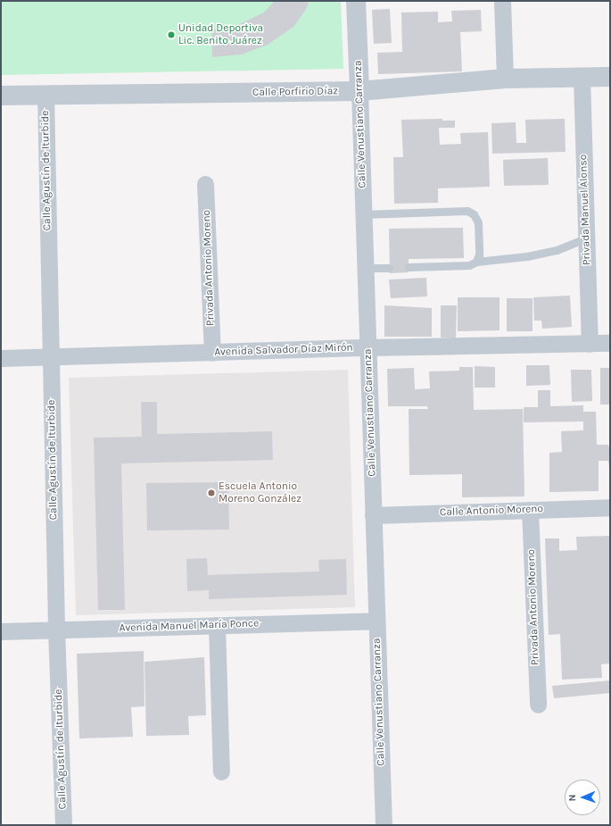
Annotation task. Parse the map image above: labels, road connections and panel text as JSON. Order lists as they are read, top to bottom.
{
  "streets": {
    "street": [
      "Calle Porfirio Díaz",
      "Calle Venustiano Carranza",
      "Calle Agustín de Iturbide",
      "Privada Manuel Alonso",
      "Privada Antonio Moreno",
      "Avenida Salvador Díaz Mirón",
      "Calle Antonio Moreno",
      "Avenida Manuel María Ponce"
    ]
  },
  "crossings": [
    ["Calle Porfirio Díaz", "Calle Venustiano Carranza"],
    ["Calle Porfirio Díaz", "Calle Agustín de Iturbide"],
    ["Calle Porfirio Díaz", "Privada Manuel Alonso"],
    ["Calle Venustiano Carranza", "Avenida Salvador Díaz Mirón"],
    ["Calle Venustiano Carranza", "Calle Antonio Moreno"],
    ["Calle Venustiano Carranza", "Avenida Manuel María Ponce"],
    ["Calle Agustín de Iturbide", "Avenida Salvador Díaz Mirón"],
    ["Calle Agustín de Iturbide", "Avenida Manuel María Ponce"],
    ["Privada Manuel Alonso", "Avenida Salvador Díaz Mirón"],
    ["Privada Antonio Moreno", "Avenida Salvador Díaz Mirón"],
    ["Privada Antonio Moreno", "Calle Antonio Moreno"]
  ],
  "places": ["Unidad Deportiva Lic. Benito Juárez", "Escuela Antonio Moreno González"],
  "north": "left"
}
